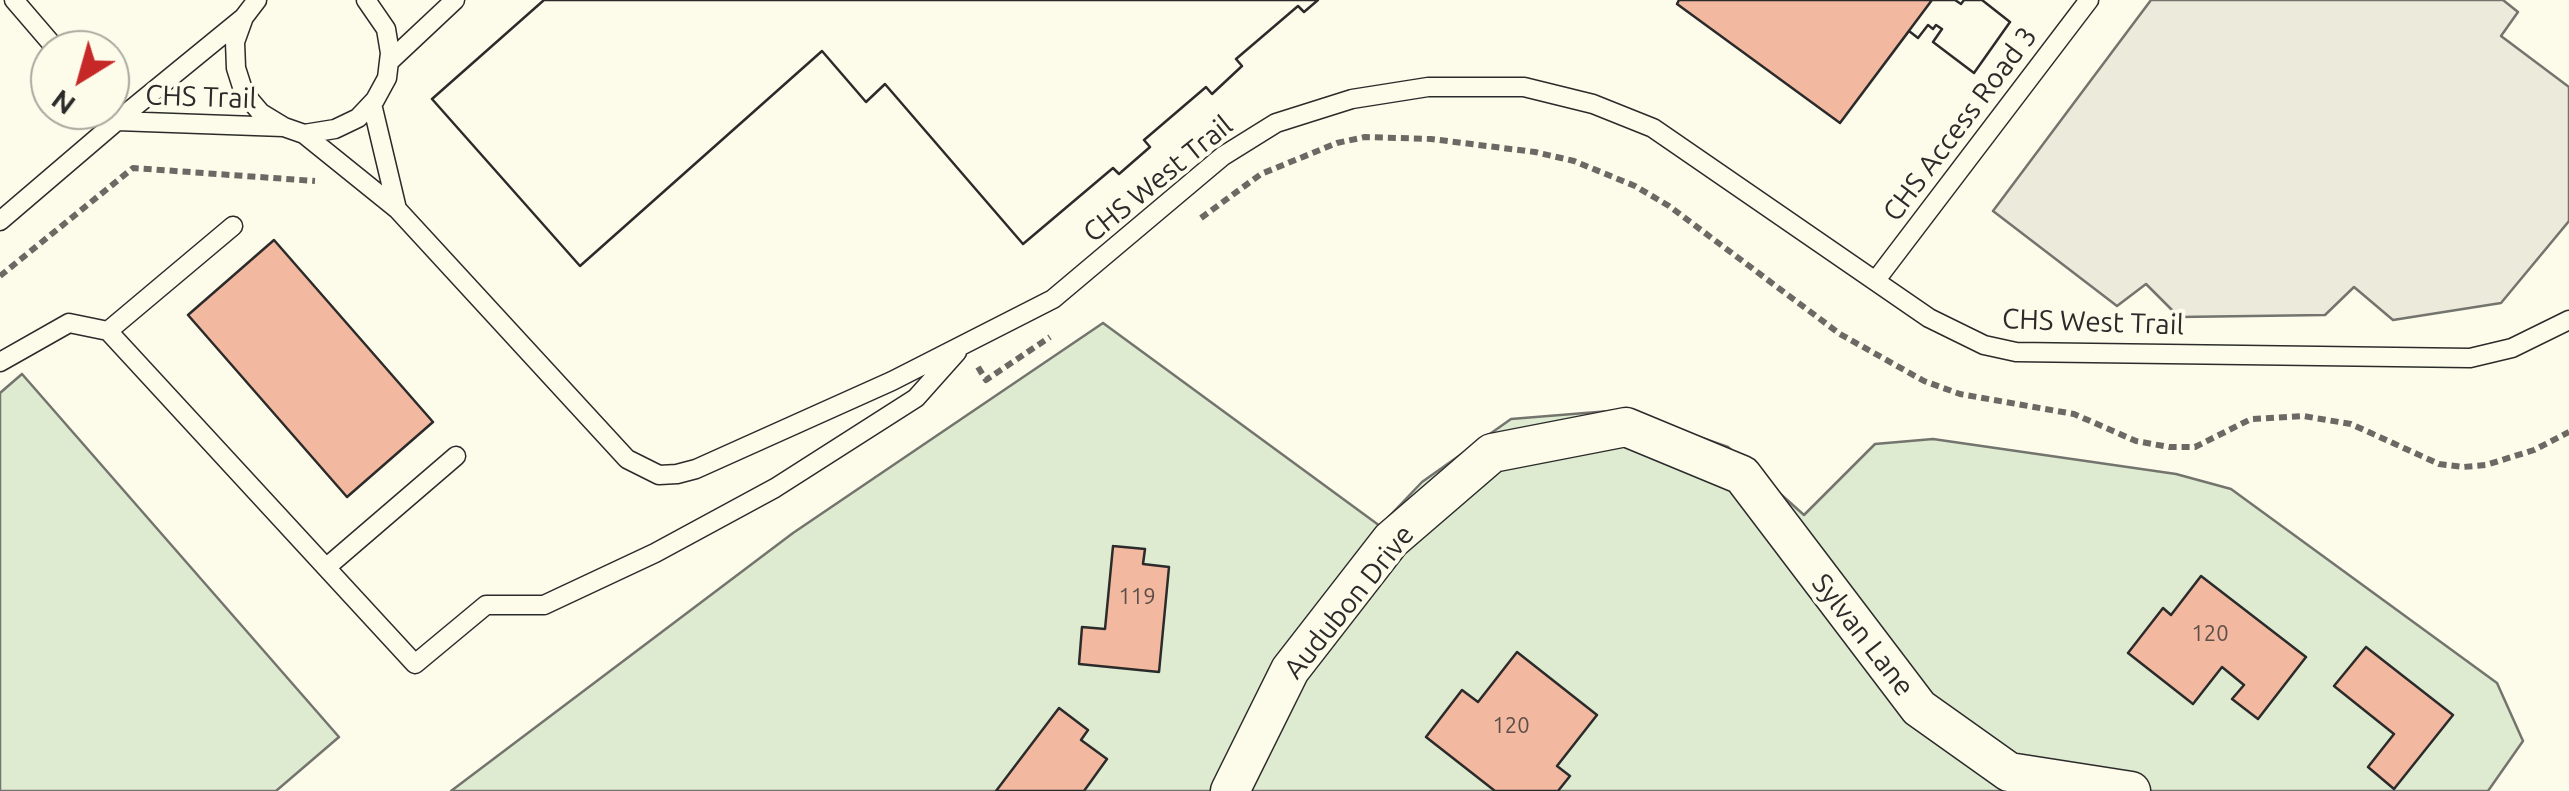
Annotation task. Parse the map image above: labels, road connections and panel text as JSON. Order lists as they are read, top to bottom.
{
  "streets": {
    "street": ["Audubon Drive", "Sylvan Lane"],
    "lane": ["CHS Trail", "CHS Access Road 3", "CHS West Trail"]
  },
  "crossings": [
    ["CHS Trail", "CHS West Trail"],
    ["CHS Access Road 3", "CHS West Trail"],
    ["Audubon Drive", "Sylvan Lane"]
  ],
  "house_numbers": ["119", "120", "120"],
  "north": "bottom left"
}
